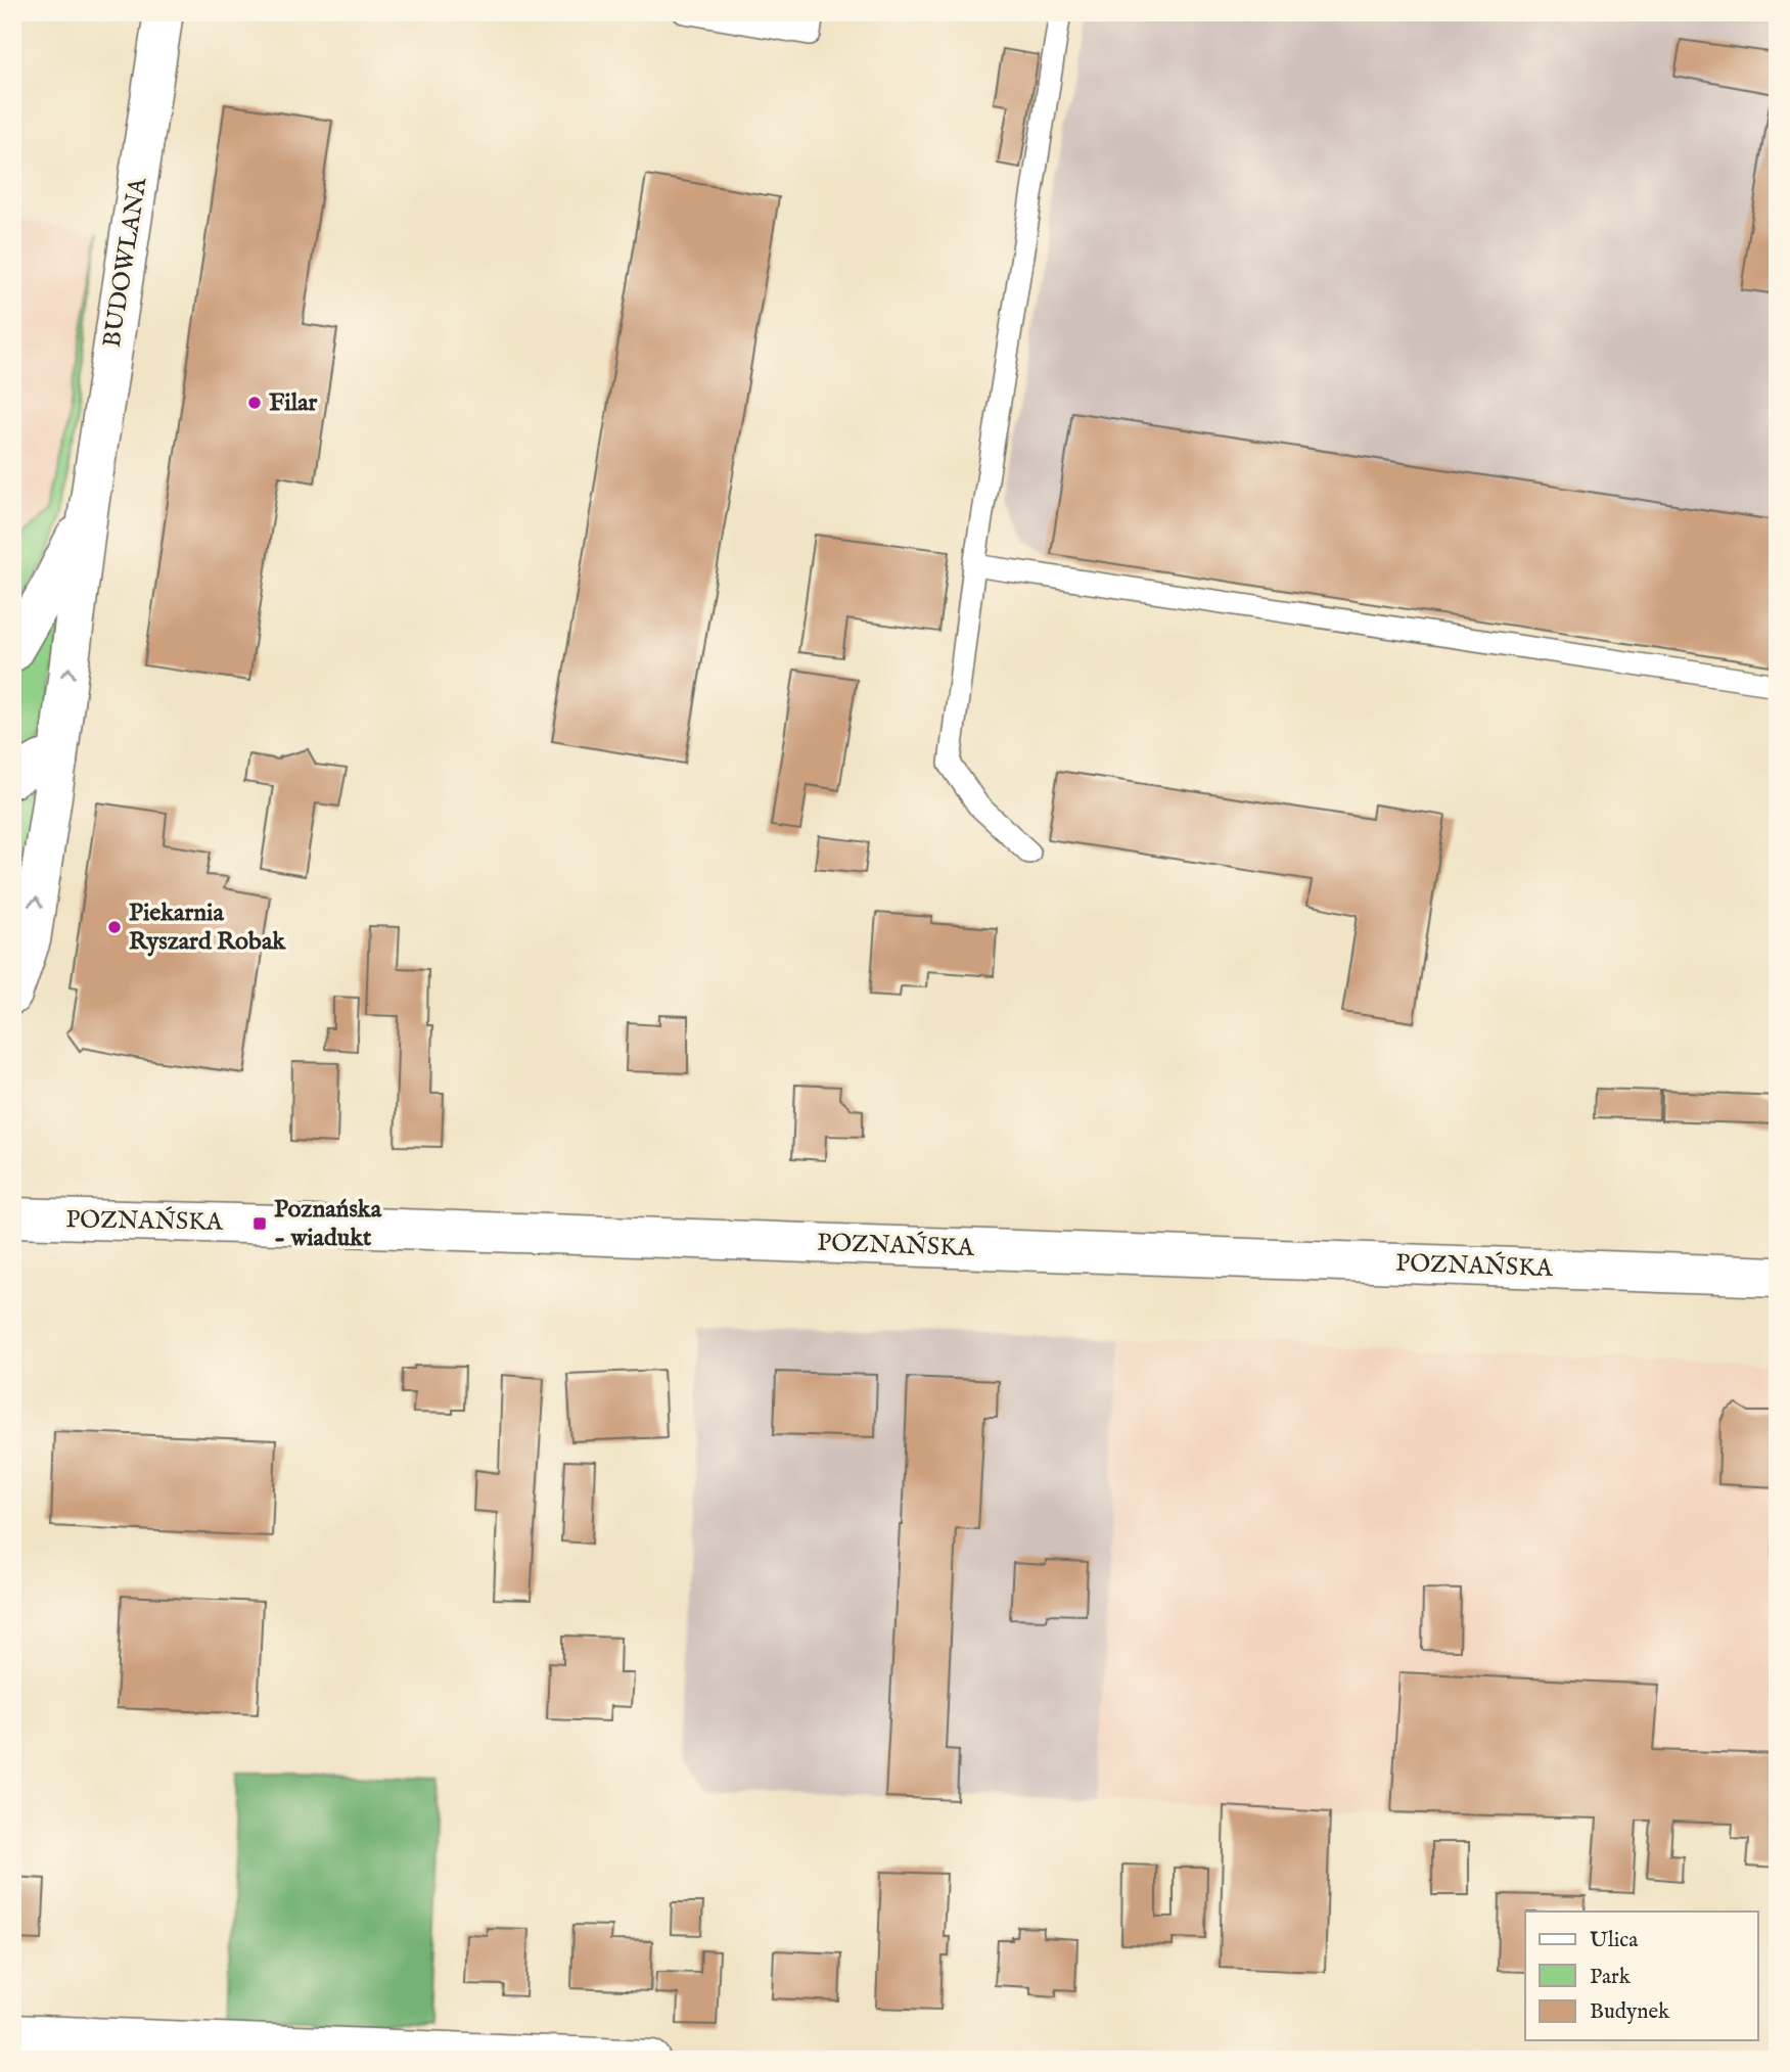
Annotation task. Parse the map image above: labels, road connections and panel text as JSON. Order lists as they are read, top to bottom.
{
  "streets": {
    "street": ["BUDOWLANA", "POZNAŃSKA"]
  },
  "places": {
    "other": ["Filar", "Piekarnia Ryszard Robak"],
    "transit": ["Poznańska - wiadukt"]
  },
  "legend": ["Ulica", "Park", "Budynek"]
}
